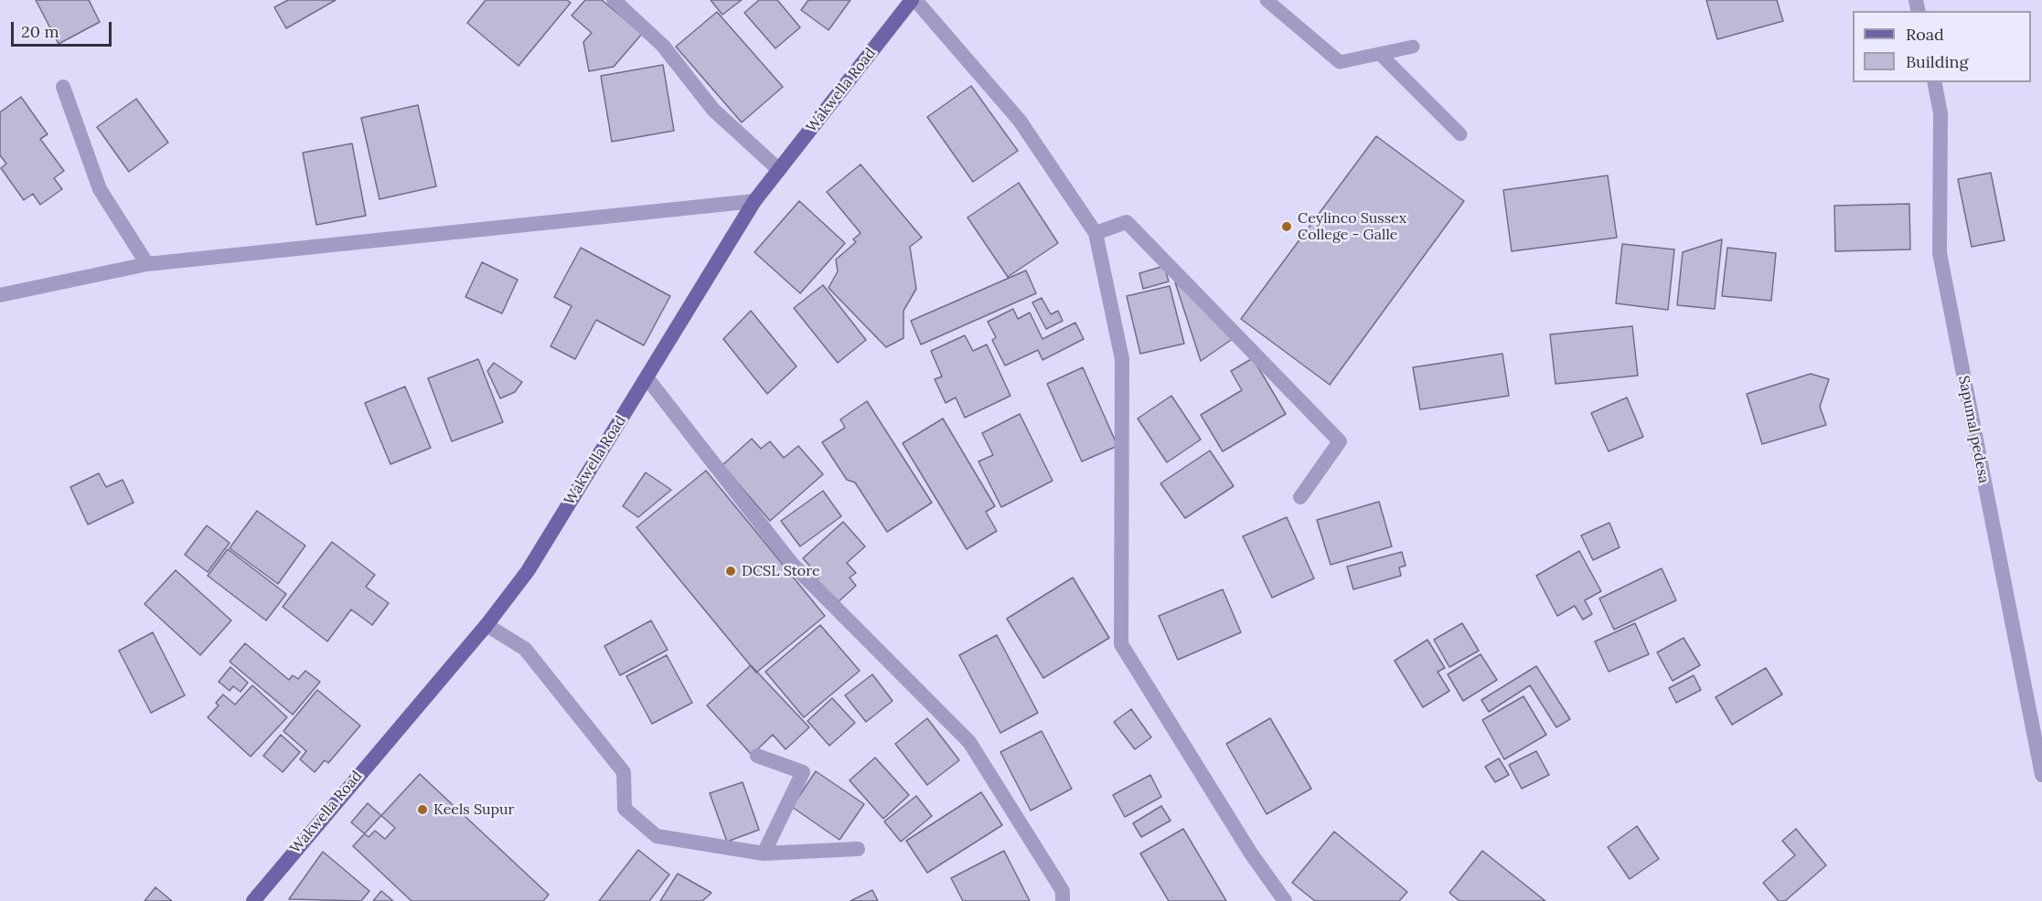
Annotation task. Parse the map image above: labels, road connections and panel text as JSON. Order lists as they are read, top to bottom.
{
  "streets": {
    "main road": ["Wakwella Road"],
    "street": ["Sapumal pedesa"]
  },
  "places": ["Ceylinco Sussex College - Galle", "DCSL Store", "Keels Supur"],
  "legend": ["Road", "Building"],
  "scale_bar": "20 m"
}
